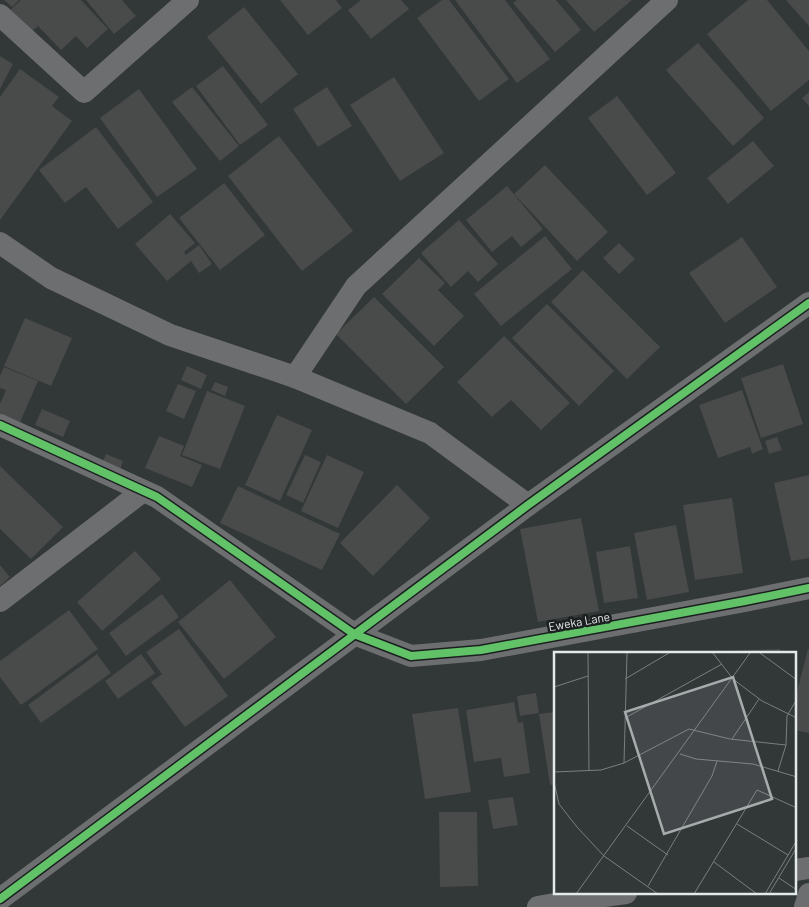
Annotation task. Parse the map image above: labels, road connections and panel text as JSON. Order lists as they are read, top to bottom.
{
  "streets": {
    "street": ["Eweka Lane"]
  }
}
